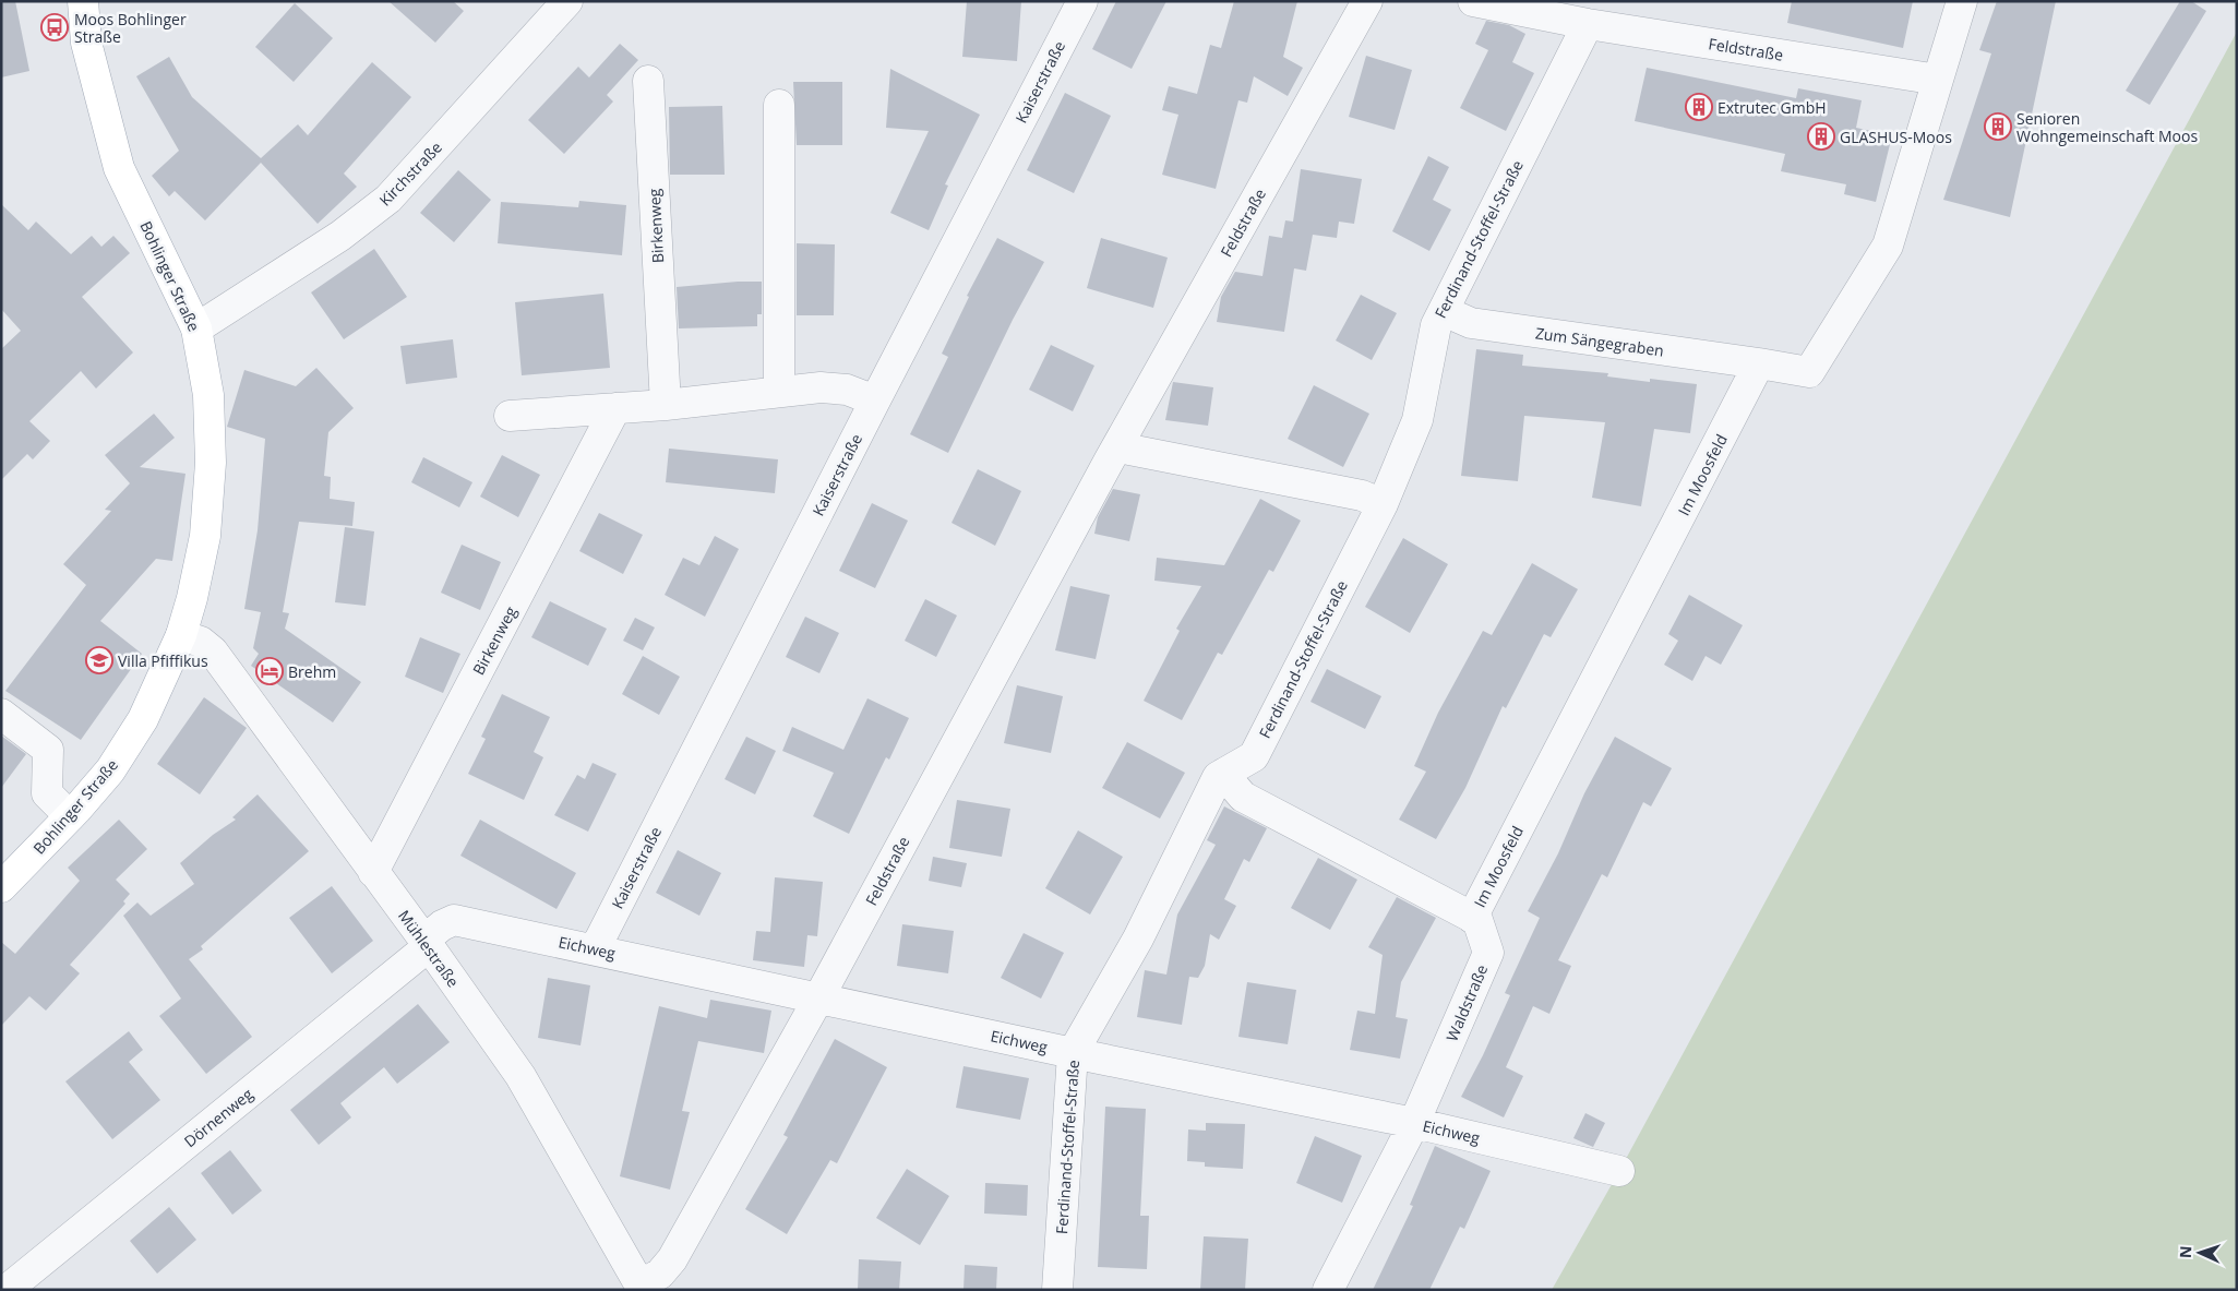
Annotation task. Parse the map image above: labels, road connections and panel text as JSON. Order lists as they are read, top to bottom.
{
  "streets": {
    "main road": ["Bohlinger Straße"],
    "street": [
      "Feldstraße",
      "Kaiserstraße",
      "Kirchstraße",
      "Birkenweg",
      "Ferdinand-Stoffel-Straße",
      "Zum Sängegraben",
      "Im Moosfeld",
      "Eichweg",
      "Mühlestraße",
      "Waldstraße",
      "Dörnenweg"
    ]
  },
  "crossings": [
    ["Feldstraße", "Ferdinand-Stoffel-Straße"],
    ["Feldstraße", "Eichweg"],
    ["Feldstraße", "Mühlestraße"],
    ["Kaiserstraße", "Eichweg"],
    ["Kirchstraße", "Bohlinger Straße"],
    ["Birkenweg", "Mühlestraße"],
    ["Ferdinand-Stoffel-Straße", "Zum Sängegraben"],
    ["Ferdinand-Stoffel-Straße", "Eichweg"],
    ["Bohlinger Straße", "Mühlestraße"],
    ["Zum Sängegraben", "Im Moosfeld"],
    ["Im Moosfeld", "Waldstraße"],
    ["Eichweg", "Mühlestraße"],
    ["Eichweg", "Waldstraße"],
    ["Eichweg", "Dörnenweg"],
    ["Mühlestraße", "Dörnenweg"]
  ],
  "places": {
    "bus stop": ["Moos Bohlinger Straße"],
    "building": ["Extrutec GmbH", "Senioren Wohngemeinschaft Moos", "GLASHUS-Moos"],
    "school or university": ["Villa Pfiffikus"],
    "hotel": ["Brehm"]
  },
  "north": "left"
}
